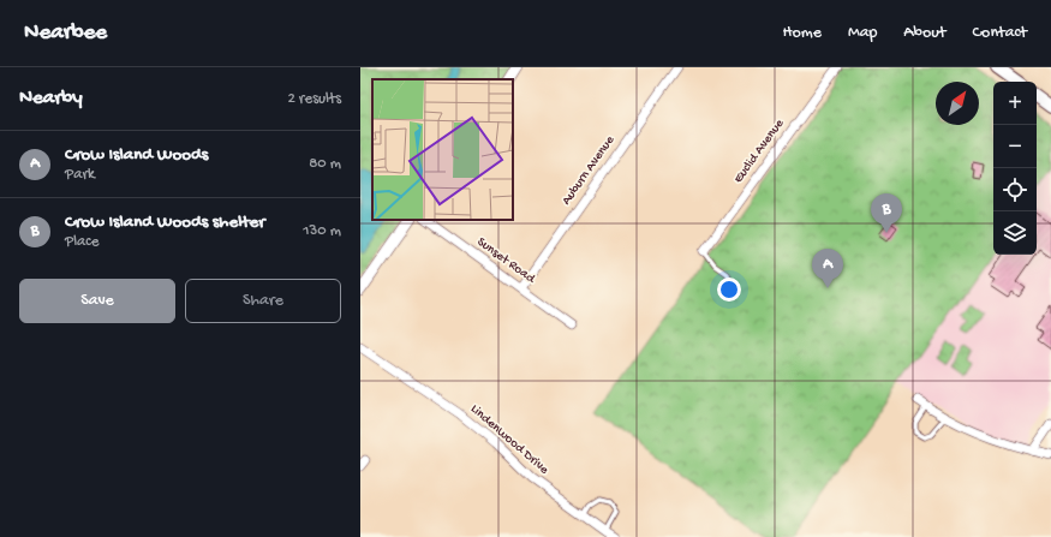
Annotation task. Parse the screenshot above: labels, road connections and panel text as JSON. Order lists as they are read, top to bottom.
{
  "streets": {
    "street": [
      "Euclid Avenue",
      "Auburn Avenue",
      "Sunset Road",
      "Lindenwood Drive"
    ]
  },
  "crossings": [
    ["Auburn Avenue", "Sunset Road"]
  ],
  "north": "top right",
  "page": {
    "header": "Nearbee",
    "nav": [
      "Home",
      "Map",
      "About",
      "Contact"
    ],
    "heading": ["Nearby", "2 results"],
    "map_buttons": ["+", "−"],
    "list": [
      {
        "mark": "A",
        "name": "Crow Island Woods",
        "note": "Park",
        "value": "80 m"
      },
      {
        "mark": "B",
        "name": "Crow Island Woods shelter",
        "note": "Place",
        "value": "130 m"
      }
    ],
    "pins": ["B", "A"],
    "buttons": ["Save", "Share"]
  }
}
